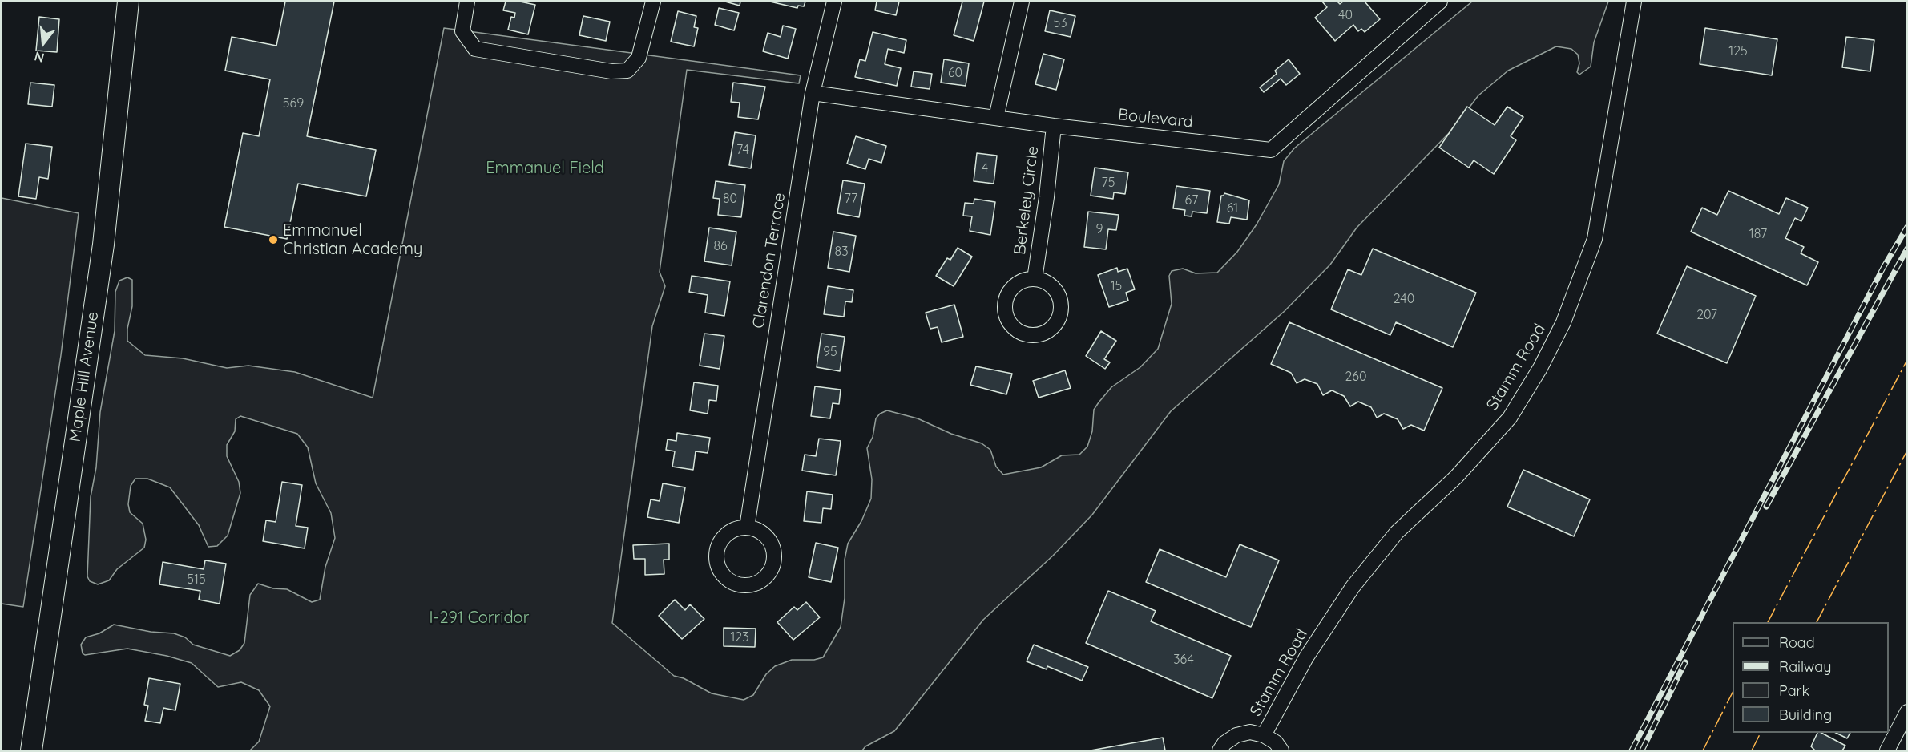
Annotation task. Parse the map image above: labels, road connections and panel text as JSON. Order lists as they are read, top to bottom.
{
  "streets": {
    "main road": ["Maple Hill Avenue"],
    "street": [
      "Boulevard",
      "Berkeley Circle",
      "Clarendon Terrace",
      "Stamm Road"
    ]
  },
  "crossings": [
    ["Boulevard", "Berkeley Circle"],
    ["Boulevard", "Clarendon Terrace"]
  ],
  "parks": ["Emmanuel Field", "I-291 Corridor"],
  "places": ["Emmanuel Christian Academy"],
  "house_numbers": [
    "40",
    "53",
    "125",
    "60",
    "569",
    "74",
    "4",
    "75",
    "80",
    "77",
    "67",
    "61",
    "9",
    "187",
    "86",
    "83",
    "15",
    "240",
    "207",
    "95",
    "260",
    "515",
    "123",
    "364"
  ],
  "legend": [
    "Road",
    "Railway",
    "Park",
    "Building"
  ],
  "north": "bottom"
}
